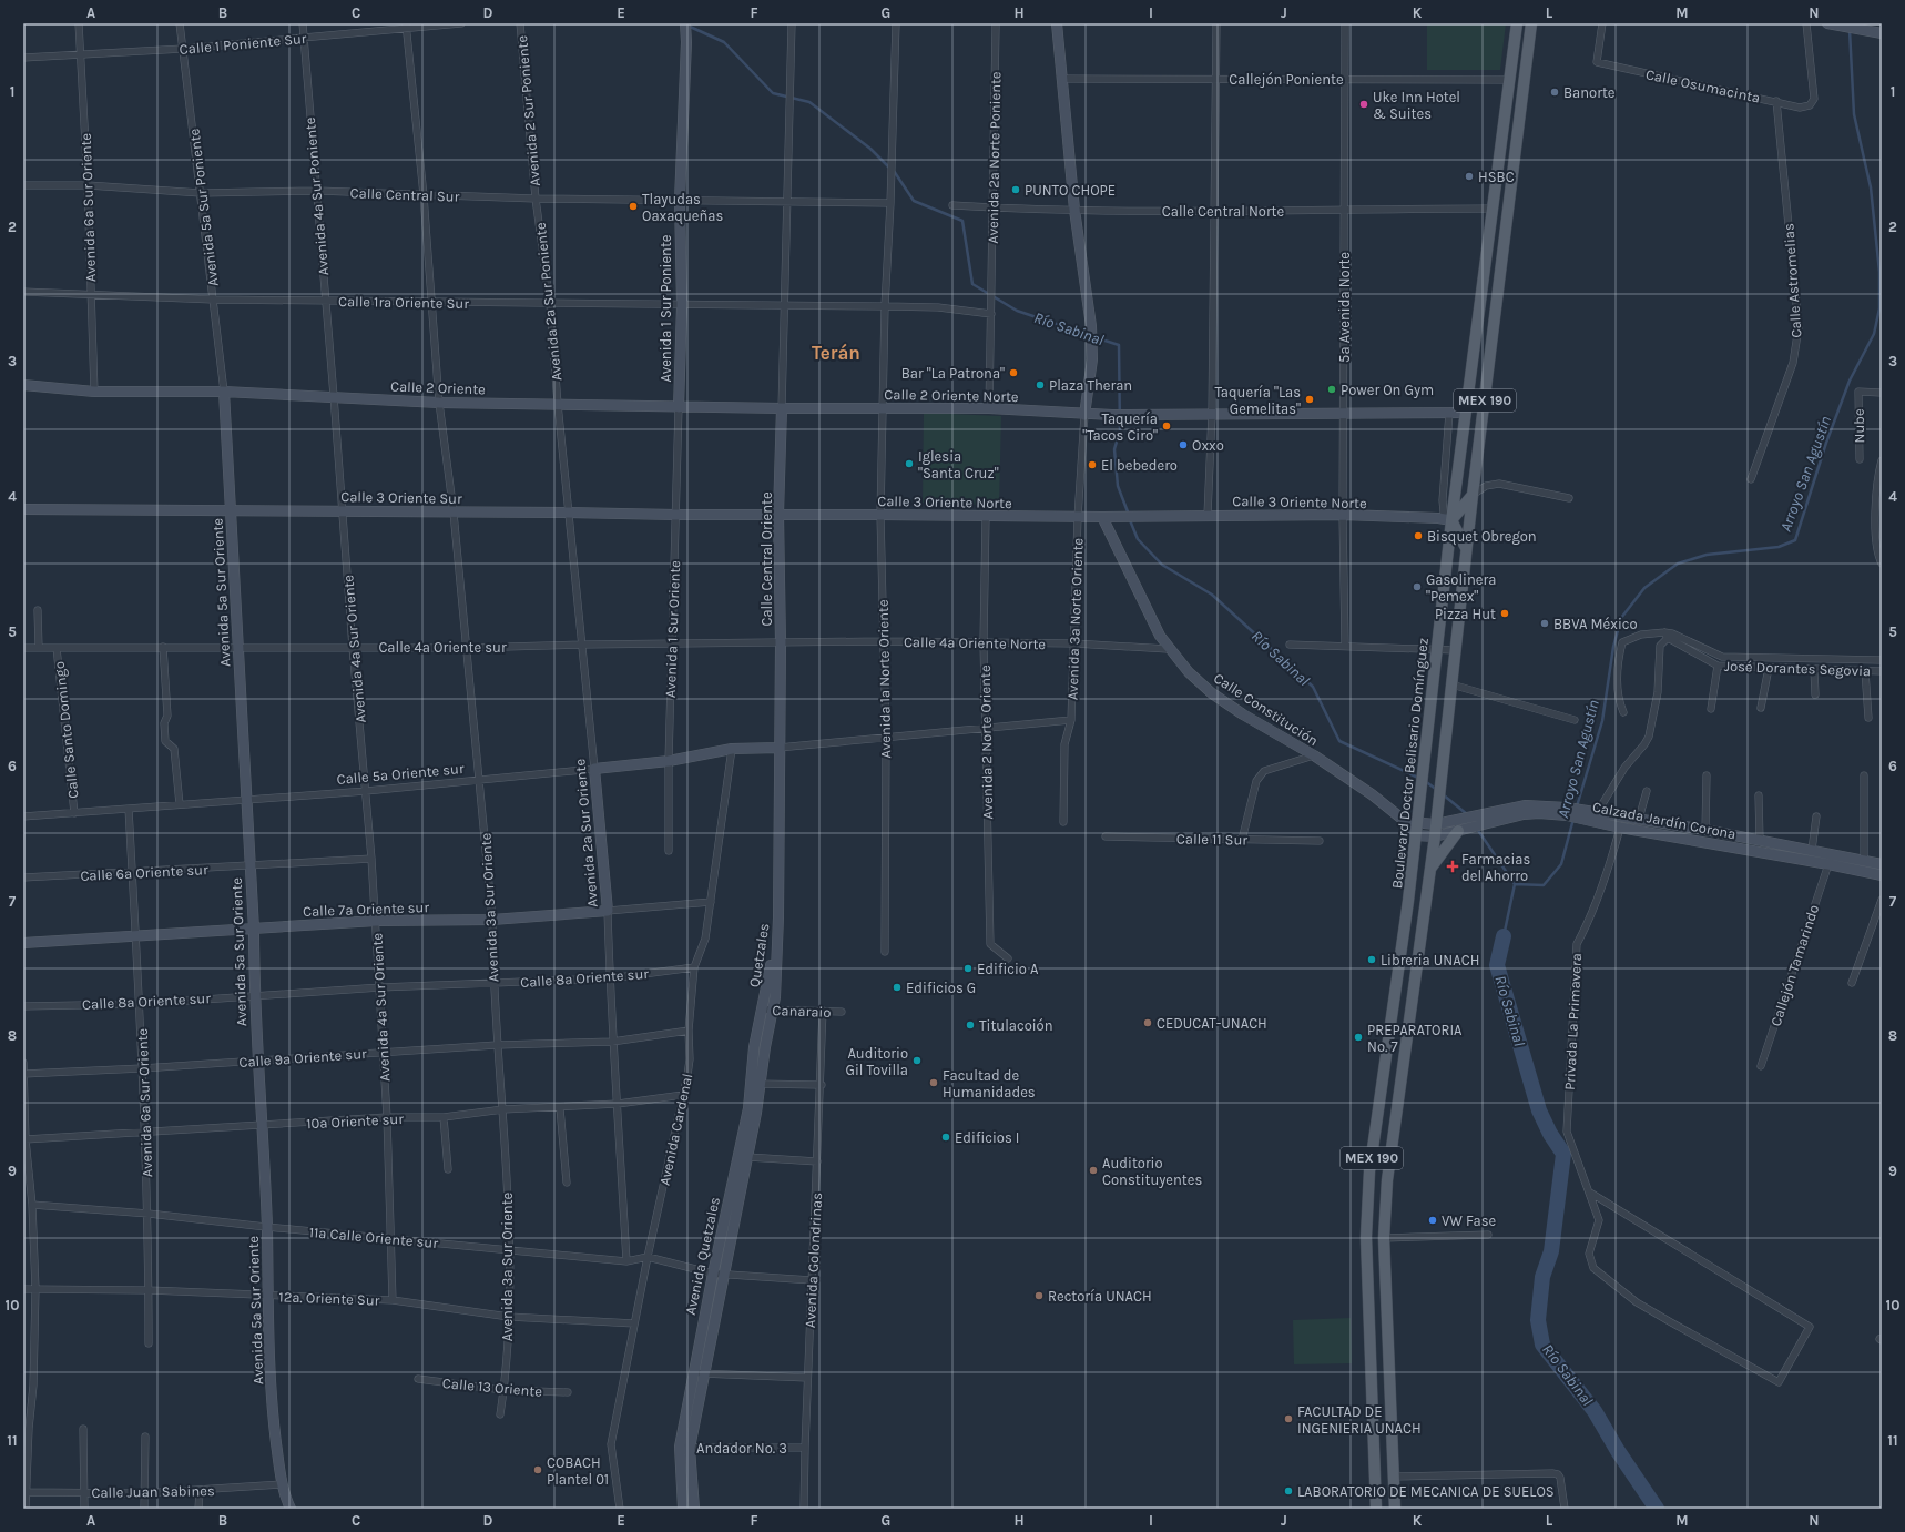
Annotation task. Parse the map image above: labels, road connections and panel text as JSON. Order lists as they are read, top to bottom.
{
  "streets": {
    "main road": [
      "Avenida 1 Sur Poniente",
      "Calle 2 Oriente",
      "Calle 2 Oriente Norte",
      "MEX 190",
      "Calle 3 Oriente Sur",
      "Calle 3 Oriente Norte",
      "Calle Central Oriente",
      "Avenida 5a Sur Oriente",
      "Calle Constitución",
      "Boulevard Doctor Belisario Domínguez",
      "Calle 5a Oriente sur",
      "Calzada Jardín Corona",
      "Avenida 2a Sur Oriente",
      "Calle 7a Oriente sur",
      "Quetzales",
      "Avenida Quetzales"
    ],
    "street": [
      "Calle 1 Poniente Sur",
      "Callejón Poniente",
      "Calle Osumacinta",
      "Avenida 2 Sur Poniente",
      "Avenida 2a Norte Poniente",
      "Calle Central Sur",
      "Avenida 4a Sur Poniente",
      "Avenida 6a Sur Oriente",
      "Avenida 5a Sur Poniente",
      "Calle Central Norte",
      "Calle Astromelias",
      "Calle 1ra Oriente Sur",
      "Avenida 2a Sur Poniente",
      "5a Avenida Norte",
      "Nube",
      "Avenida 3a Norte Oriente",
      "Avenida 1 Sur Oriente",
      "Calle 4a Oriente Norte",
      "Calle 4a Oriente sur",
      "Avenida 4a Sur Oriente",
      "José Dorantes Segovia",
      "Avenida 1a Norte Oriente",
      "Calle Santo Domingo",
      "Avenida 2 Norte Oriente",
      "Calle 11 Sur",
      "Calle 6a Oriente sur",
      "Avenida 3a Sur Oriente",
      "Callejón Tamarindo",
      "Calle 8a Oriente sur",
      "Canaraio",
      "Privada La Primavera",
      "Calle 9a Oriente sur",
      "10a Oriente sur",
      "Avenida Cardenal",
      "11a Calle Oriente sur",
      "Avenida Golondrinas",
      "12a. Oriente Sur",
      "Calle 13 Oriente",
      "Andador No. 3",
      "Calle Juan Sabines"
    ]
  },
  "crossings": [
    ["Calle 1 Poniente Sur", "Avenida 4a Sur Poniente"],
    ["Calle 1 Poniente Sur", "Avenida 6a Sur Oriente"],
    ["Calle 1 Poniente Sur", "Avenida 5a Sur Poniente"],
    ["Calle 1 Poniente Sur", "Avenida 3a Sur Oriente"],
    ["Callejón Poniente", "5a Avenida Norte"],
    ["Callejón Poniente", "Boulevard Doctor Belisario Domínguez"],
    ["Calle Osumacinta", "Calle Astromelias"],
    ["Avenida 2 Sur Poniente", "Calle Central Sur"],
    ["Avenida 2 Sur Poniente", "Avenida 2a Sur Poniente"],
    ["Avenida 2a Norte Poniente", "Calle Central Norte"],
    ["Avenida 2a Norte Poniente", "Calle 1ra Oriente Sur"],
    ["Calle Central Sur", "Avenida 4a Sur Poniente"],
    ["Calle Central Sur", "Avenida 6a Sur Oriente"],
    ["Calle Central Sur", "Avenida 5a Sur Poniente"],
    ["Calle Central Sur", "Avenida 2a Sur Poniente"],
    ["Calle Central Sur", "Avenida 1 Sur Poniente"],
    ["Calle Central Sur", "Calle Central Oriente"],
    ["Calle Central Sur", "Avenida 3a Sur Oriente"],
    ["Avenida 4a Sur Poniente", "Calle 1ra Oriente Sur"],
    ["Avenida 4a Sur Poniente", "Calle 2 Oriente"],
    ["Avenida 4a Sur Poniente", "Avenida 4a Sur Oriente"],
    ["Avenida 6a Sur Oriente", "Calle 1ra Oriente Sur"],
    ["Avenida 6a Sur Oriente", "Calle 2 Oriente"],
    ["Avenida 6a Sur Oriente", "Calle 5a Oriente sur"],
    ["Avenida 6a Sur Oriente", "Calle 6a Oriente sur"],
    ["Avenida 6a Sur Oriente", "Calle 7a Oriente sur"],
    ["Avenida 6a Sur Oriente", "Calle 8a Oriente sur"],
    ["Avenida 6a Sur Oriente", "Calle 9a Oriente sur"],
    ["Avenida 6a Sur Oriente", "10a Oriente sur"],
    ["Avenida 6a Sur Oriente", "11a Calle Oriente sur"],
    ["Avenida 6a Sur Oriente", "12a. Oriente Sur"],
    ["Avenida 5a Sur Poniente", "Calle 1ra Oriente Sur"],
    ["Avenida 5a Sur Poniente", "Calle 2 Oriente"],
    ["Avenida 5a Sur Poniente", "Avenida 5a Sur Oriente"],
    ["Calle Central Norte", "5a Avenida Norte"],
    ["Calle Central Norte", "Boulevard Doctor Belisario Domínguez"],
    ["Calle 1ra Oriente Sur", "Avenida 2a Sur Poniente"],
    ["Calle 1ra Oriente Sur", "Avenida 1 Sur Poniente"],
    ["Calle 1ra Oriente Sur", "Calle Central Oriente"],
    ["Calle 1ra Oriente Sur", "Avenida 1a Norte Oriente"],
    ["Calle 1ra Oriente Sur", "Avenida 3a Sur Oriente"],
    ["Avenida 2a Sur Poniente", "Calle 2 Oriente"],
    ["Avenida 2a Sur Poniente", "Avenida 2a Sur Oriente"],
    ["5a Avenida Norte", "Calle 2 Oriente Norte"],
    ["5a Avenida Norte", "Calle 3 Oriente Norte"],
    ["Avenida 1 Sur Poniente", "Calle 2 Oriente"],
    ["Avenida 1 Sur Poniente", "Avenida 1 Sur Oriente"],
    ["Calle 2 Oriente", "Calle 2 Oriente Norte"],
    ["Calle 2 Oriente", "Calle Central Oriente"],
    ["Calle 2 Oriente", "Avenida 5a Sur Oriente"],
    ["Calle 2 Oriente", "Avenida 1 Sur Oriente"],
    ["Calle 2 Oriente", "Avenida 4a Sur Oriente"],
    ["Calle 2 Oriente", "Avenida 2a Sur Oriente"],
    ["Calle 2 Oriente", "Avenida 3a Sur Oriente"],
    ["Calle 2 Oriente Norte", "Calle Central Oriente"],
    ["Calle 2 Oriente Norte", "Avenida 3a Norte Oriente"],
    ["Calle 2 Oriente Norte", "Avenida 1a Norte Oriente"],
    ["Calle 2 Oriente Norte", "Boulevard Doctor Belisario Domínguez"],
    ["MEX 190", "Calzada Jardín Corona"],
    ["Calle 3 Oriente Sur", "Calle 3 Oriente Norte"],
    ["Calle 3 Oriente Sur", "Calle Central Oriente"],
    ["Calle 3 Oriente Sur", "Avenida 5a Sur Oriente"],
    ["Calle 3 Oriente Sur", "Avenida 1 Sur Oriente"],
    ["Calle 3 Oriente Sur", "Avenida 4a Sur Oriente"],
    ["Calle 3 Oriente Sur", "Avenida 2a Sur Oriente"],
    ["Calle 3 Oriente Sur", "Avenida 3a Sur Oriente"],
    ["Calle 3 Oriente Norte", "Calle Central Oriente"],
    ["Calle 3 Oriente Norte", "Avenida 3a Norte Oriente"],
    ["Calle 3 Oriente Norte", "Avenida 1a Norte Oriente"],
    ["Calle 3 Oriente Norte", "Calle Constitución"],
    ["Calle 3 Oriente Norte", "Avenida 2 Norte Oriente"],
    ["Calle 3 Oriente Norte", "Boulevard Doctor Belisario Domínguez"],
    ["Calle Central Oriente", "Calle 4a Oriente Norte"],
    ["Calle Central Oriente", "Calle 4a Oriente sur"],
    ["Calle Central Oriente", "Calle 5a Oriente sur"],
    ["Calle Central Oriente", "Quetzales"],
    ["Avenida 5a Sur Oriente", "Calle 4a Oriente sur"],
    ["Avenida 5a Sur Oriente", "Calle 5a Oriente sur"],
    ["Avenida 5a Sur Oriente", "Calle 6a Oriente sur"],
    ["Avenida 5a Sur Oriente", "Calle 7a Oriente sur"],
    ["Avenida 5a Sur Oriente", "Calle 8a Oriente sur"],
    ["Avenida 5a Sur Oriente", "Calle 9a Oriente sur"],
    ["Avenida 5a Sur Oriente", "10a Oriente sur"],
    ["Avenida 5a Sur Oriente", "11a Calle Oriente sur"],
    ["Avenida 5a Sur Oriente", "12a. Oriente Sur"],
    ["Avenida 5a Sur Oriente", "Calle Juan Sabines"],
    ["Avenida 3a Norte Oriente", "Calle 4a Oriente Norte"],
    ["Avenida 1 Sur Oriente", "Calle 4a Oriente sur"],
    ["Avenida 1 Sur Oriente", "Calle 5a Oriente sur"],
    ["Calle 4a Oriente Norte", "Calle 4a Oriente sur"],
    ["Calle 4a Oriente Norte", "Avenida 1a Norte Oriente"],
    ["Calle 4a Oriente Norte", "Calle Constitución"],
    ["Calle 4a Oriente Norte", "Avenida 2 Norte Oriente"],
    ["Calle 4a Oriente sur", "Avenida 4a Sur Oriente"],
    ["Calle 4a Oriente sur", "Calle Santo Domingo"],
    ["Calle 4a Oriente sur", "Avenida 2a Sur Oriente"],
    ["Calle 4a Oriente sur", "Avenida 3a Sur Oriente"],
    ["Avenida 4a Sur Oriente", "Calle 5a Oriente sur"],
    ["Avenida 4a Sur Oriente", "Calle 6a Oriente sur"],
    ["Avenida 4a Sur Oriente", "Calle 7a Oriente sur"],
    ["Avenida 4a Sur Oriente", "Calle 8a Oriente sur"],
    ["Avenida 4a Sur Oriente", "Calle 9a Oriente sur"],
    ["Avenida 4a Sur Oriente", "10a Oriente sur"],
    ["Avenida 4a Sur Oriente", "11a Calle Oriente sur"],
    ["Avenida 4a Sur Oriente", "12a. Oriente Sur"],
    ["Calle Constitución", "Boulevard Doctor Belisario Domínguez"],
    ["Calle Constitución", "Calzada Jardín Corona"],
    ["Calle Santo Domingo", "Calle 5a Oriente sur"],
    ["Boulevard Doctor Belisario Domínguez", "Calzada Jardín Corona"],
    ["Calle 5a Oriente sur", "Avenida 2a Sur Oriente"],
    ["Calle 5a Oriente sur", "Avenida 3a Sur Oriente"],
    ["Calle 5a Oriente sur", "Avenida Cardenal"],
    ["Calzada Jardín Corona", "Callejón Tamarindo"],
    ["Calzada Jardín Corona", "Privada La Primavera"],
    ["Avenida 2a Sur Oriente", "Calle 7a Oriente sur"],
    ["Avenida 2a Sur Oriente", "Calle 8a Oriente sur"],
    ["Avenida 2a Sur Oriente", "Calle 9a Oriente sur"],
    ["Avenida 2a Sur Oriente", "10a Oriente sur"],
    ["Avenida 2a Sur Oriente", "11a Calle Oriente sur"],
    ["Avenida 3a Sur Oriente", "Calle 7a Oriente sur"],
    ["Avenida 3a Sur Oriente", "Calle 8a Oriente sur"],
    ["Avenida 3a Sur Oriente", "Calle 9a Oriente sur"],
    ["Avenida 3a Sur Oriente", "10a Oriente sur"],
    ["Avenida 3a Sur Oriente", "11a Calle Oriente sur"],
    ["Avenida 3a Sur Oriente", "12a. Oriente Sur"],
    ["Avenida 3a Sur Oriente", "Calle 13 Oriente"],
    ["Calle 7a Oriente sur", "Avenida Cardenal"],
    ["Quetzales", "Canaraio"],
    ["Quetzales", "Avenida Quetzales"],
    ["Calle 8a Oriente sur", "Avenida Cardenal"],
    ["Canaraio", "Avenida Quetzales"],
    ["Canaraio", "Avenida Golondrinas"],
    ["Calle 9a Oriente sur", "Avenida Cardenal"],
    ["10a Oriente sur", "Avenida Cardenal"],
    ["Avenida Cardenal", "11a Calle Oriente sur"],
    ["Avenida Cardenal", "12a. Oriente Sur"],
    ["11a Calle Oriente sur", "Avenida Quetzales"],
    ["11a Calle Oriente sur", "Avenida Golondrinas"],
    ["Avenida Quetzales", "Andador No. 3"],
    ["Avenida Golondrinas", "Andador No. 3"]
  ],
  "districts": ["Terán"],
  "water": ["Río Sabinal", "Arroyo San Agustín"],
  "places": {
    "other": [
      "Banorte",
      "Uke Inn Hotel & Suites",
      "HSBC",
      "PUNTO CHOPE",
      "Tlayudas Oaxaqueñas",
      "Bar \"La Patrona\"",
      "Plaza Theran",
      "Power On Gym",
      "Taquería \"Las Gemelitas\"",
      "Taquería \"Tacos Ciro\"",
      "Oxxo",
      "Iglesia \"Santa Cruz\"",
      "El bebedero",
      "Bisquet Obregon",
      "Gasolinera \"Pemex\"",
      "Pizza Hut",
      "BBVA México",
      "Libreria UNACH",
      "Edificio A",
      "Edificios G",
      "CEDUCAT-UNACH",
      "Titulacoión",
      "PREPARATORIA No. 7",
      "Auditorio Gil Tovilla",
      "Facultad de Humanidades",
      "Edificios I",
      "Auditorio Constituyentes",
      "VW Fase",
      "Rectoría UNACH",
      "FACULTAD DE INGENIERIA UNACH",
      "COBACH Plantel 01",
      "LABORATORIO DE MECANICA DE SUELOS"
    ],
    "health": ["Farmacias del Ahorro"]
  },
  "grid": {
    "columns": [
      "A",
      "B",
      "C",
      "D",
      "E",
      "F",
      "G",
      "H",
      "I",
      "J",
      "K",
      "L",
      "M",
      "N"
    ],
    "rows": [
      "1",
      "2",
      "3",
      "4",
      "5",
      "6",
      "7",
      "8",
      "9",
      "10",
      "11"
    ]
  }
}
